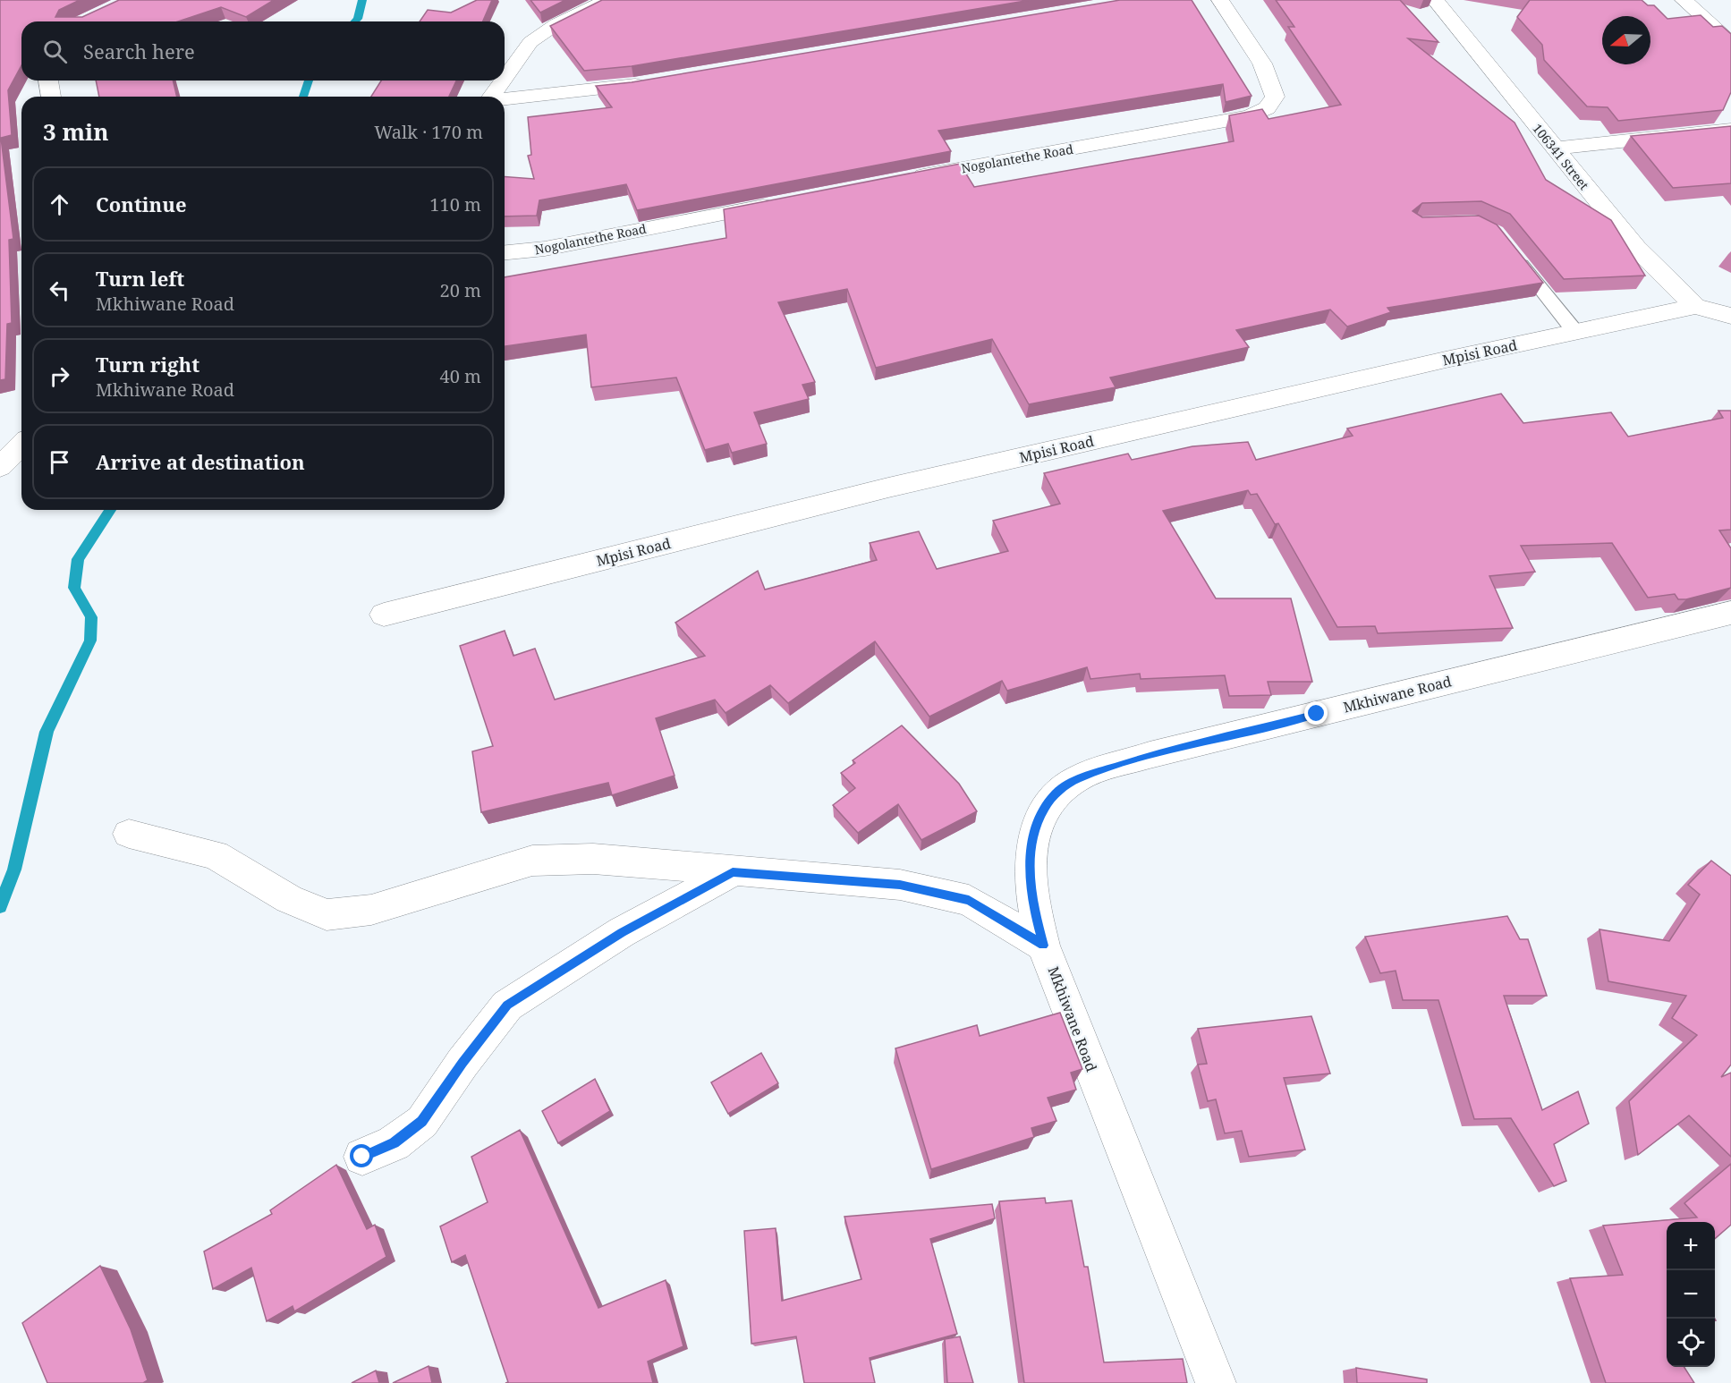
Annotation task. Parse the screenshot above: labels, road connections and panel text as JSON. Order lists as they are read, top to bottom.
{
  "streets": {
    "street": [
      "106341 Street",
      "Nogolantethe Road",
      "Mpisi Road",
      "Mkhiwane Road"
    ]
  },
  "crossings": [
    ["106341 Street", "Mpisi Road"]
  ],
  "north": "left",
  "page": {
    "search": "Search here",
    "heading": ["3 min", "Walk · 170 m"],
    "list": [
      ["Continue", "110 m"],
      ["Turn left", "Mkhiwane Road", "20 m"],
      ["Turn right", "Mkhiwane Road", "40 m"],
      "Arrive at destination"
    ],
    "map_buttons": ["+", "−"]
  }
}
